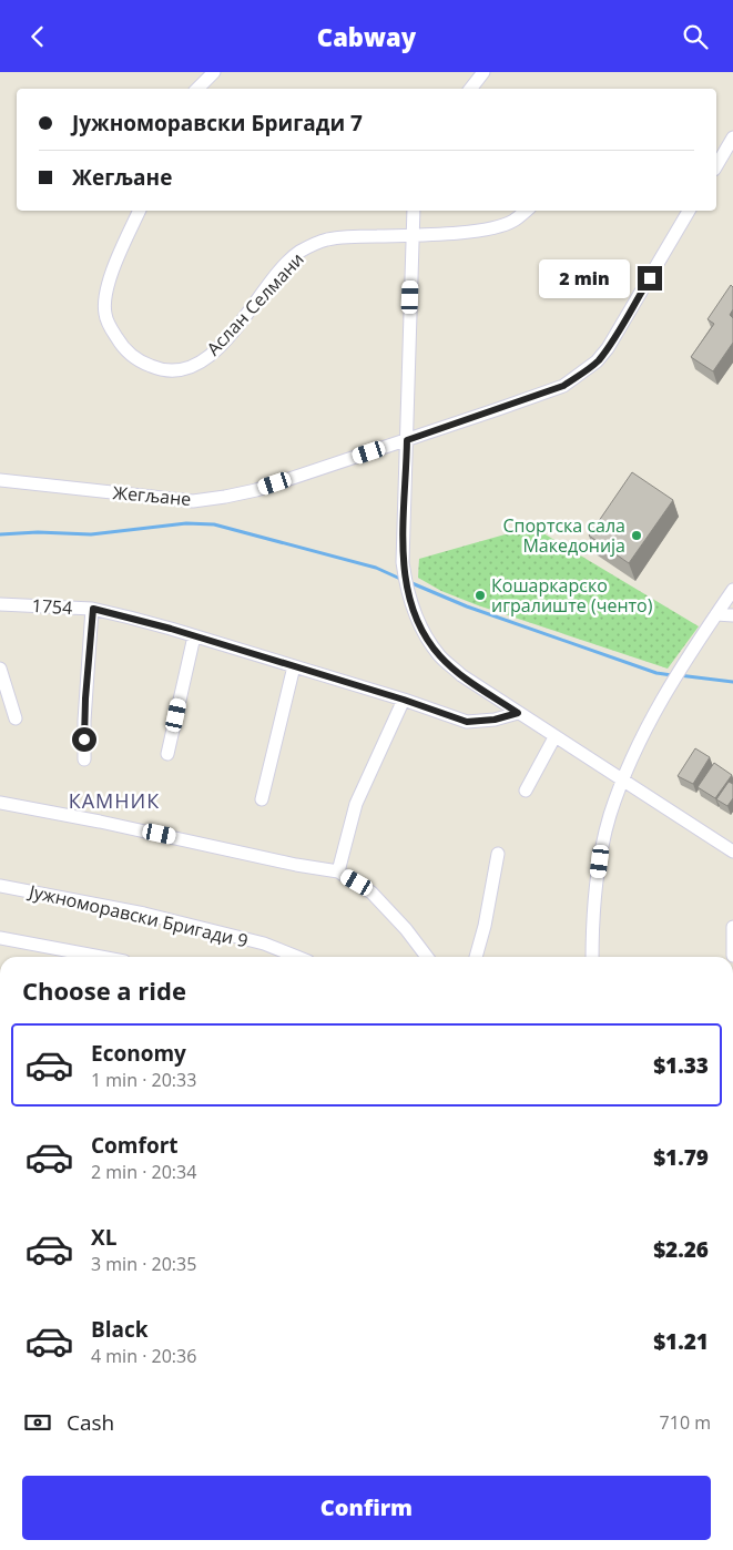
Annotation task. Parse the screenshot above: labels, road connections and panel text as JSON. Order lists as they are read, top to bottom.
{
  "streets": {
    "street": [
      "Аслан Селмани",
      "Жегљане",
      "1754",
      "Јужноморавски Бригади 9"
    ]
  },
  "districts": ["КАМНИК"],
  "places": ["Спортска сала Македонија", "Кошаркарско игралиште (ченто)"],
  "page": {
    "header": "Cabway",
    "banner": ["Јужноморавски Бригади 7", "Жегљане"],
    "bubble": "2 min",
    "heading": "Choose a ride",
    "list": [
      {
        "name": "Economy",
        "note": "1 min · 20:33",
        "value": "$1.33"
      },
      {
        "name": "Comfort",
        "note": "2 min · 20:34",
        "value": "$1.79"
      },
      {
        "name": "XL",
        "note": "3 min · 20:35",
        "value": "$2.26"
      },
      {
        "name": "Black",
        "note": "4 min · 20:36",
        "value": "$1.21"
      }
    ],
    "pay": ["Cash", "710 m"],
    "buttons": "Confirm"
  }
}
